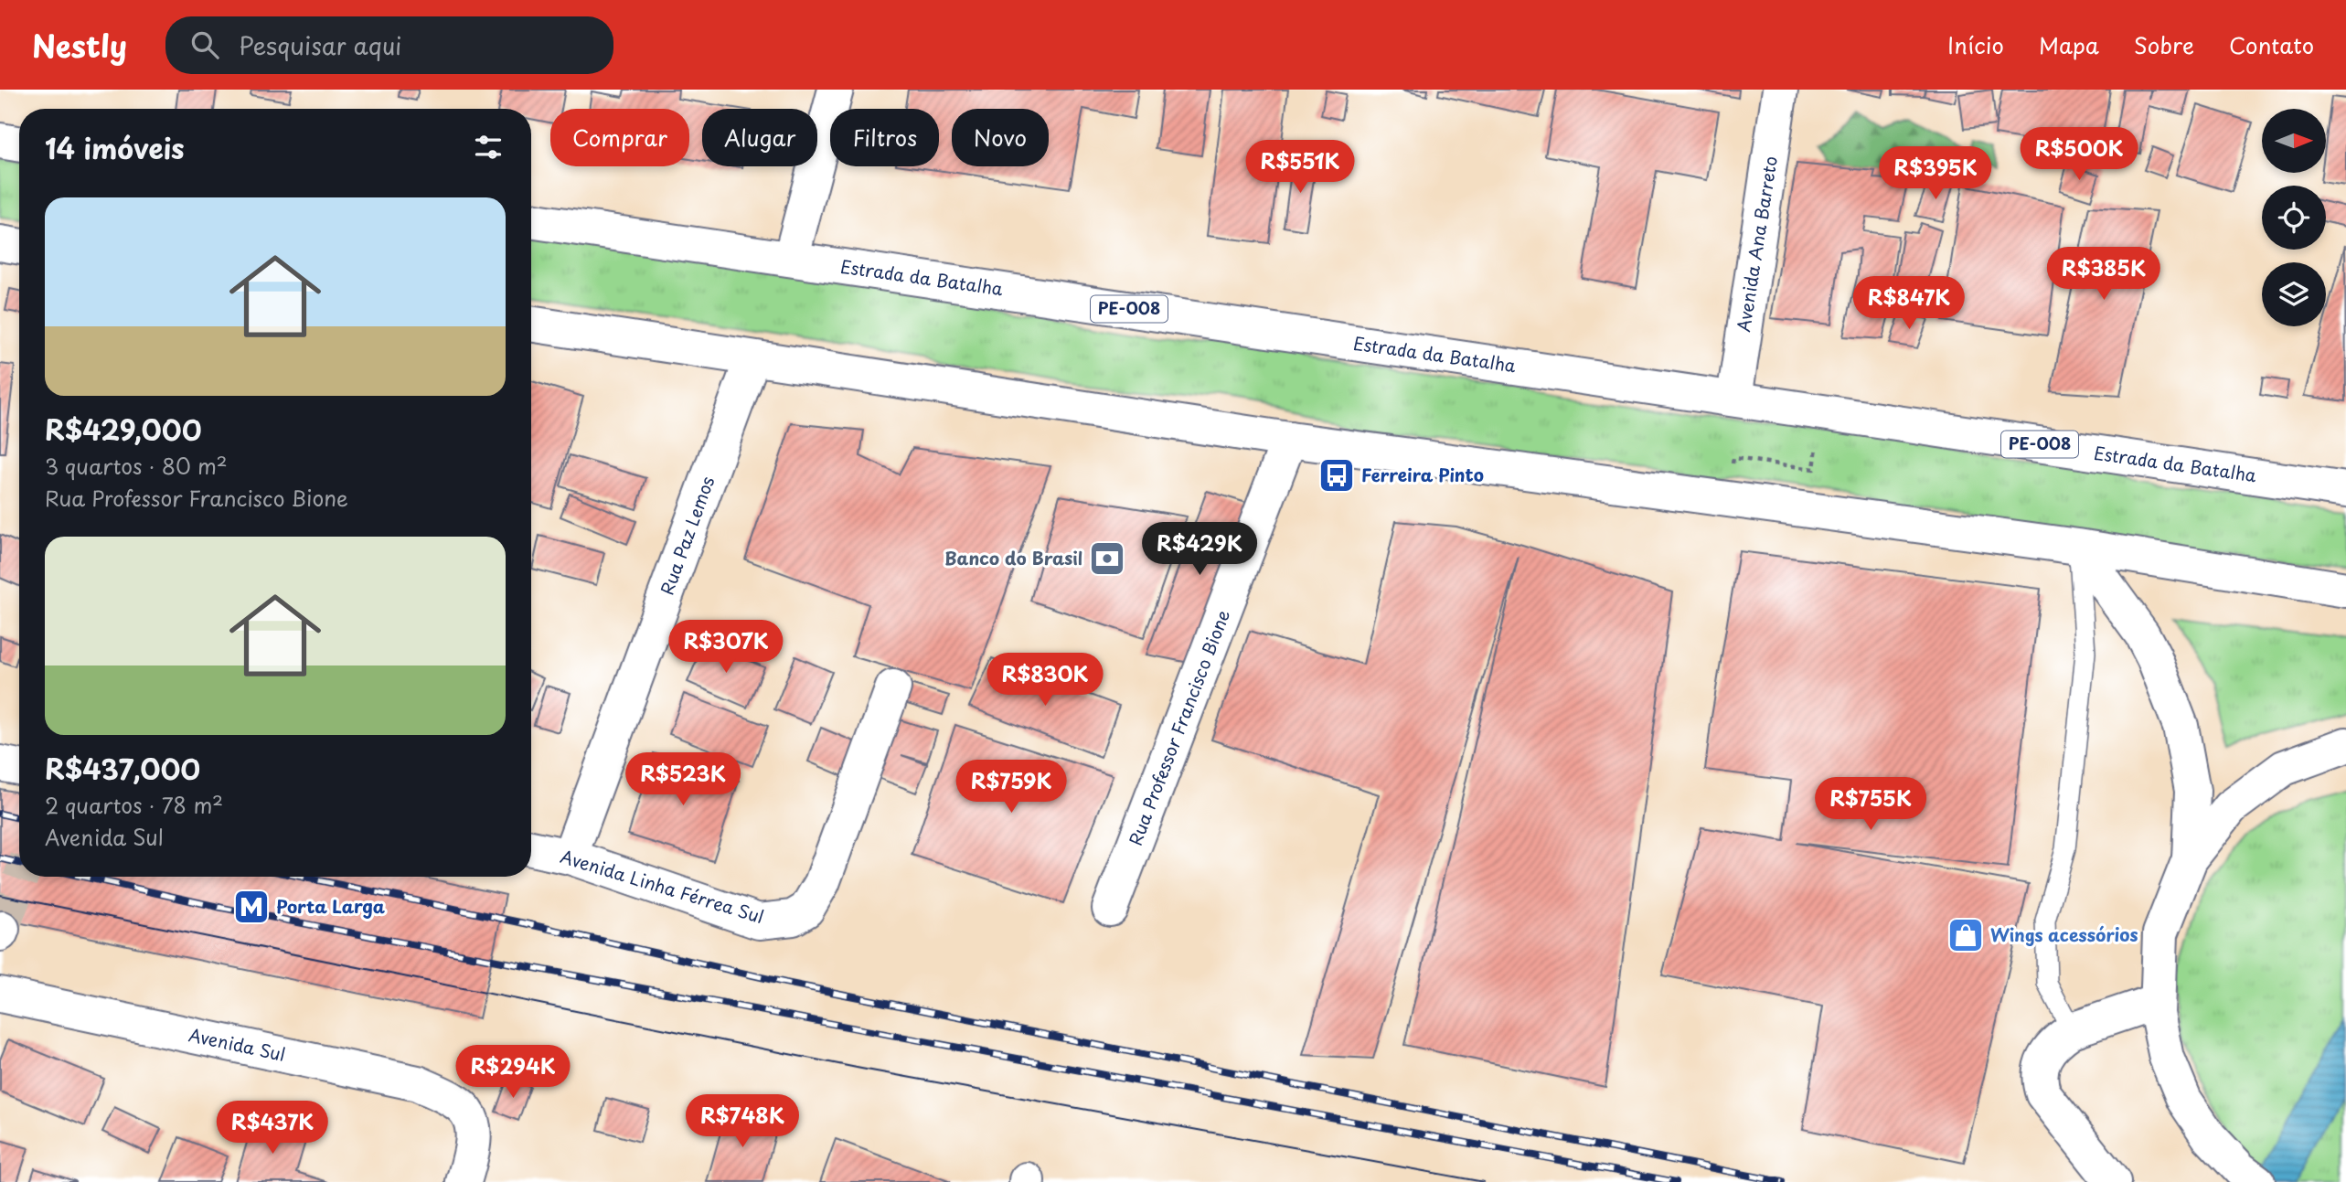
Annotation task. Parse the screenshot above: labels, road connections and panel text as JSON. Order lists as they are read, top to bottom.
{
  "streets": {
    "main road": [
      "Avenida Ana Barreto",
      "Estrada da Batalha",
      "PE-008",
      "Rua Paz Lemos",
      "Rua Professor Francisco Bione",
      "Avenida Linha Férrea Sul",
      "Avenida Sul"
    ]
  },
  "crossings": [
    ["Avenida Ana Barreto", "Estrada da Batalha"],
    ["Rua Paz Lemos", "Avenida Linha Férrea Sul"]
  ],
  "places": {
    "bus stop": ["Ferreira Pinto"],
    "bank": ["Banco do Brasil"],
    "metro station": ["Porta Larga"],
    "shop": ["Wings acessórios"]
  },
  "north": "right",
  "page": {
    "header": "Nestly",
    "search": "Pesquisar aqui",
    "nav": [
      "Início",
      "Mapa",
      "Sobre",
      "Contato"
    ],
    "chip": [
      "Comprar",
      "Alugar",
      "Filtros",
      "Novo"
    ],
    "heading": "14 imóveis",
    "price": [
      "R$500K",
      "R$551K",
      "R$395K",
      "R$385K",
      "R$847K",
      "R$429K",
      "R$307K",
      "R$830K",
      "R$523K",
      "R$759K",
      "R$755K",
      "R$294K",
      "R$748K",
      "R$437K"
    ],
    "list": [
      {
        "name": "R$429,000",
        "note": "3 quartos · 80 m² · Rua Professor Francisco Bione"
      },
      {
        "name": "R$437,000",
        "note": "2 quartos · 78 m² · Avenida Sul"
      }
    ]
  }
}
